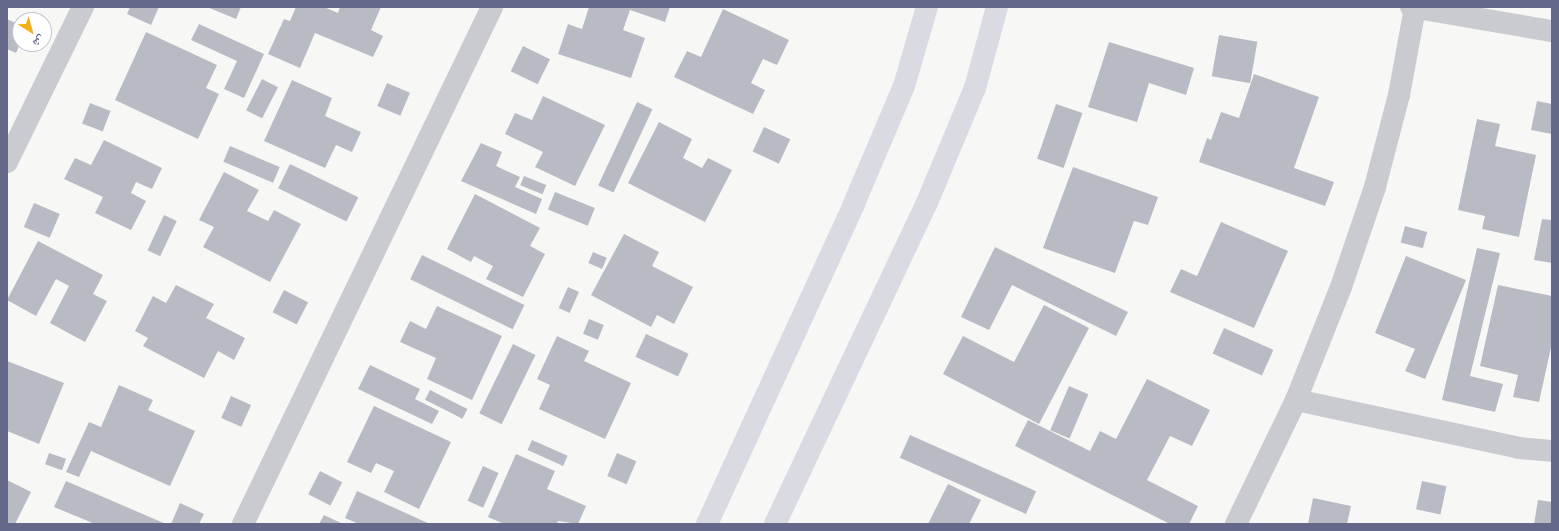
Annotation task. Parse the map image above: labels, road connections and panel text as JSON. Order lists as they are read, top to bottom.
{
  "north": "bottom right"
}
